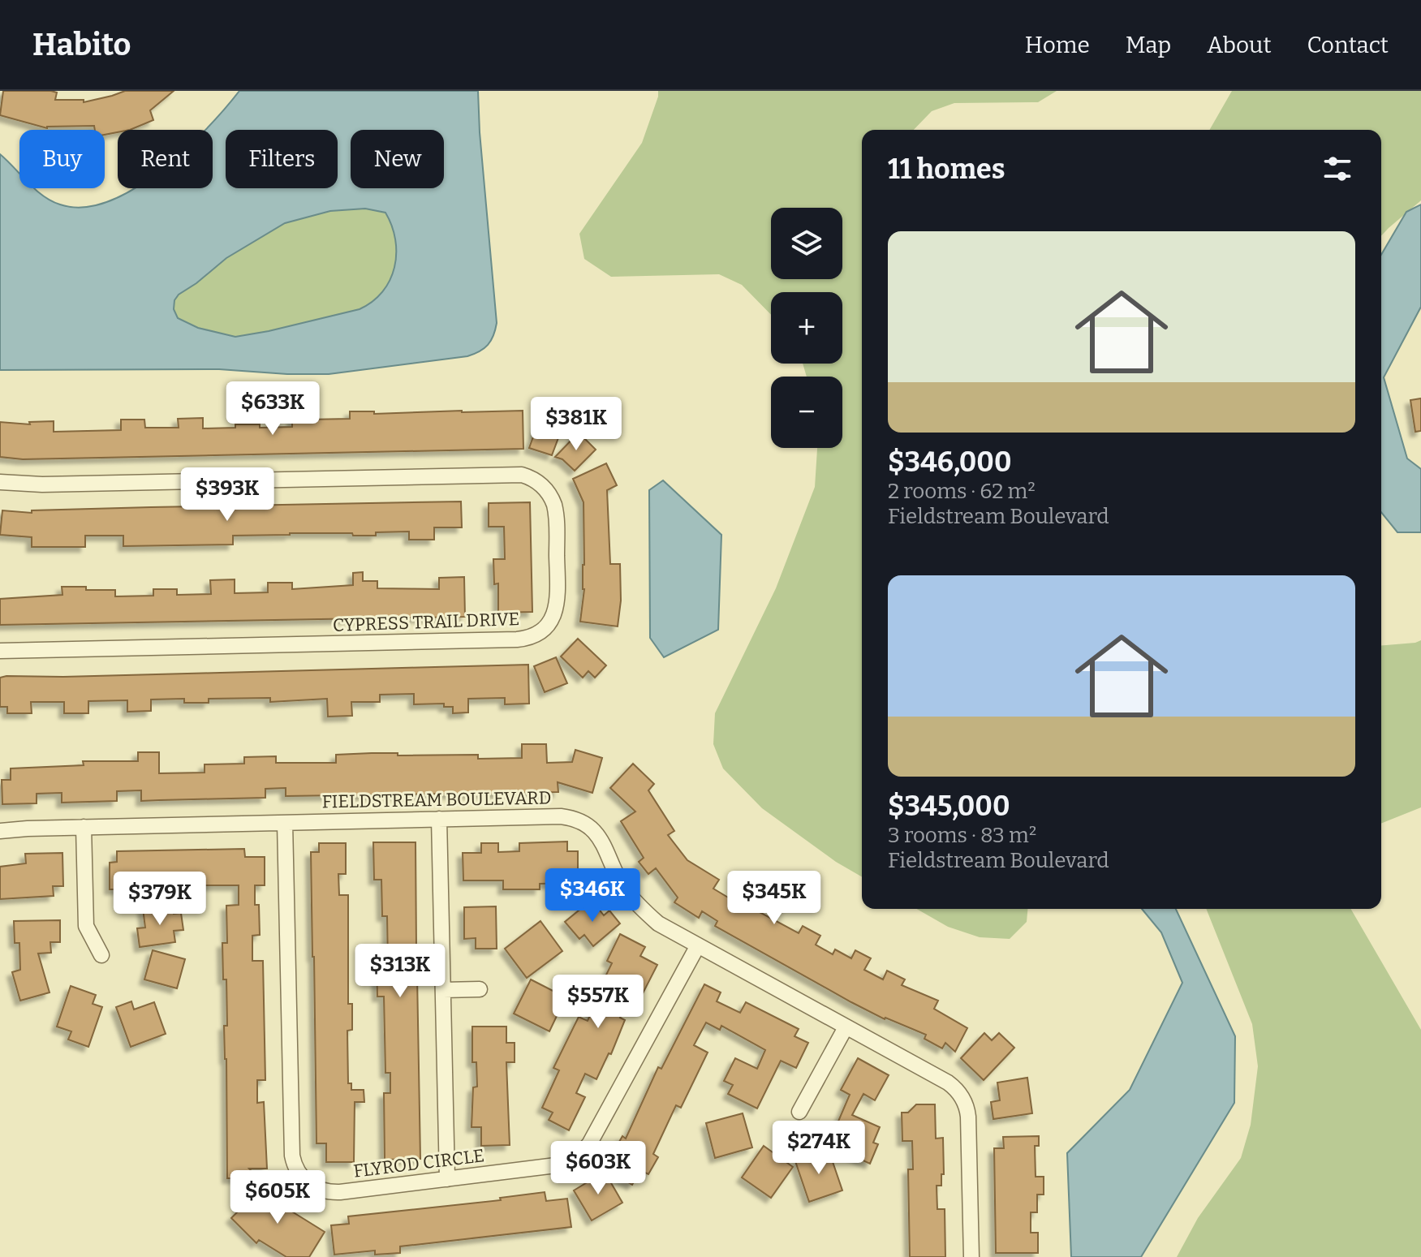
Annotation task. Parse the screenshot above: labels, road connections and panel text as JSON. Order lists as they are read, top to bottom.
{
  "streets": {
    "street": ["CYPRESS TRAIL DRIVE", "FIELDSTREAM BOULEVARD", "FLYROD CIRCLE"]
  },
  "crossings": [
    ["FIELDSTREAM BOULEVARD", "FLYROD CIRCLE"]
  ],
  "page": {
    "header": "Habito",
    "nav": [
      "Home",
      "Map",
      "About",
      "Contact"
    ],
    "chip": [
      "Buy",
      "Rent",
      "Filters",
      "New"
    ],
    "heading": "11 homes",
    "map_buttons": ["+", "−"],
    "list": [
      {
        "name": "$346,000",
        "note": "2 rooms · 62 m² · Fieldstream Boulevard"
      },
      {
        "name": "$345,000",
        "note": "3 rooms · 83 m² · Fieldstream Boulevard"
      }
    ],
    "price": [
      "$633K",
      "$381K",
      "$393K",
      "$346K",
      "$345K",
      "$379K",
      "$313K",
      "$557K",
      "$274K",
      "$603K",
      "$605K"
    ]
  }
}
